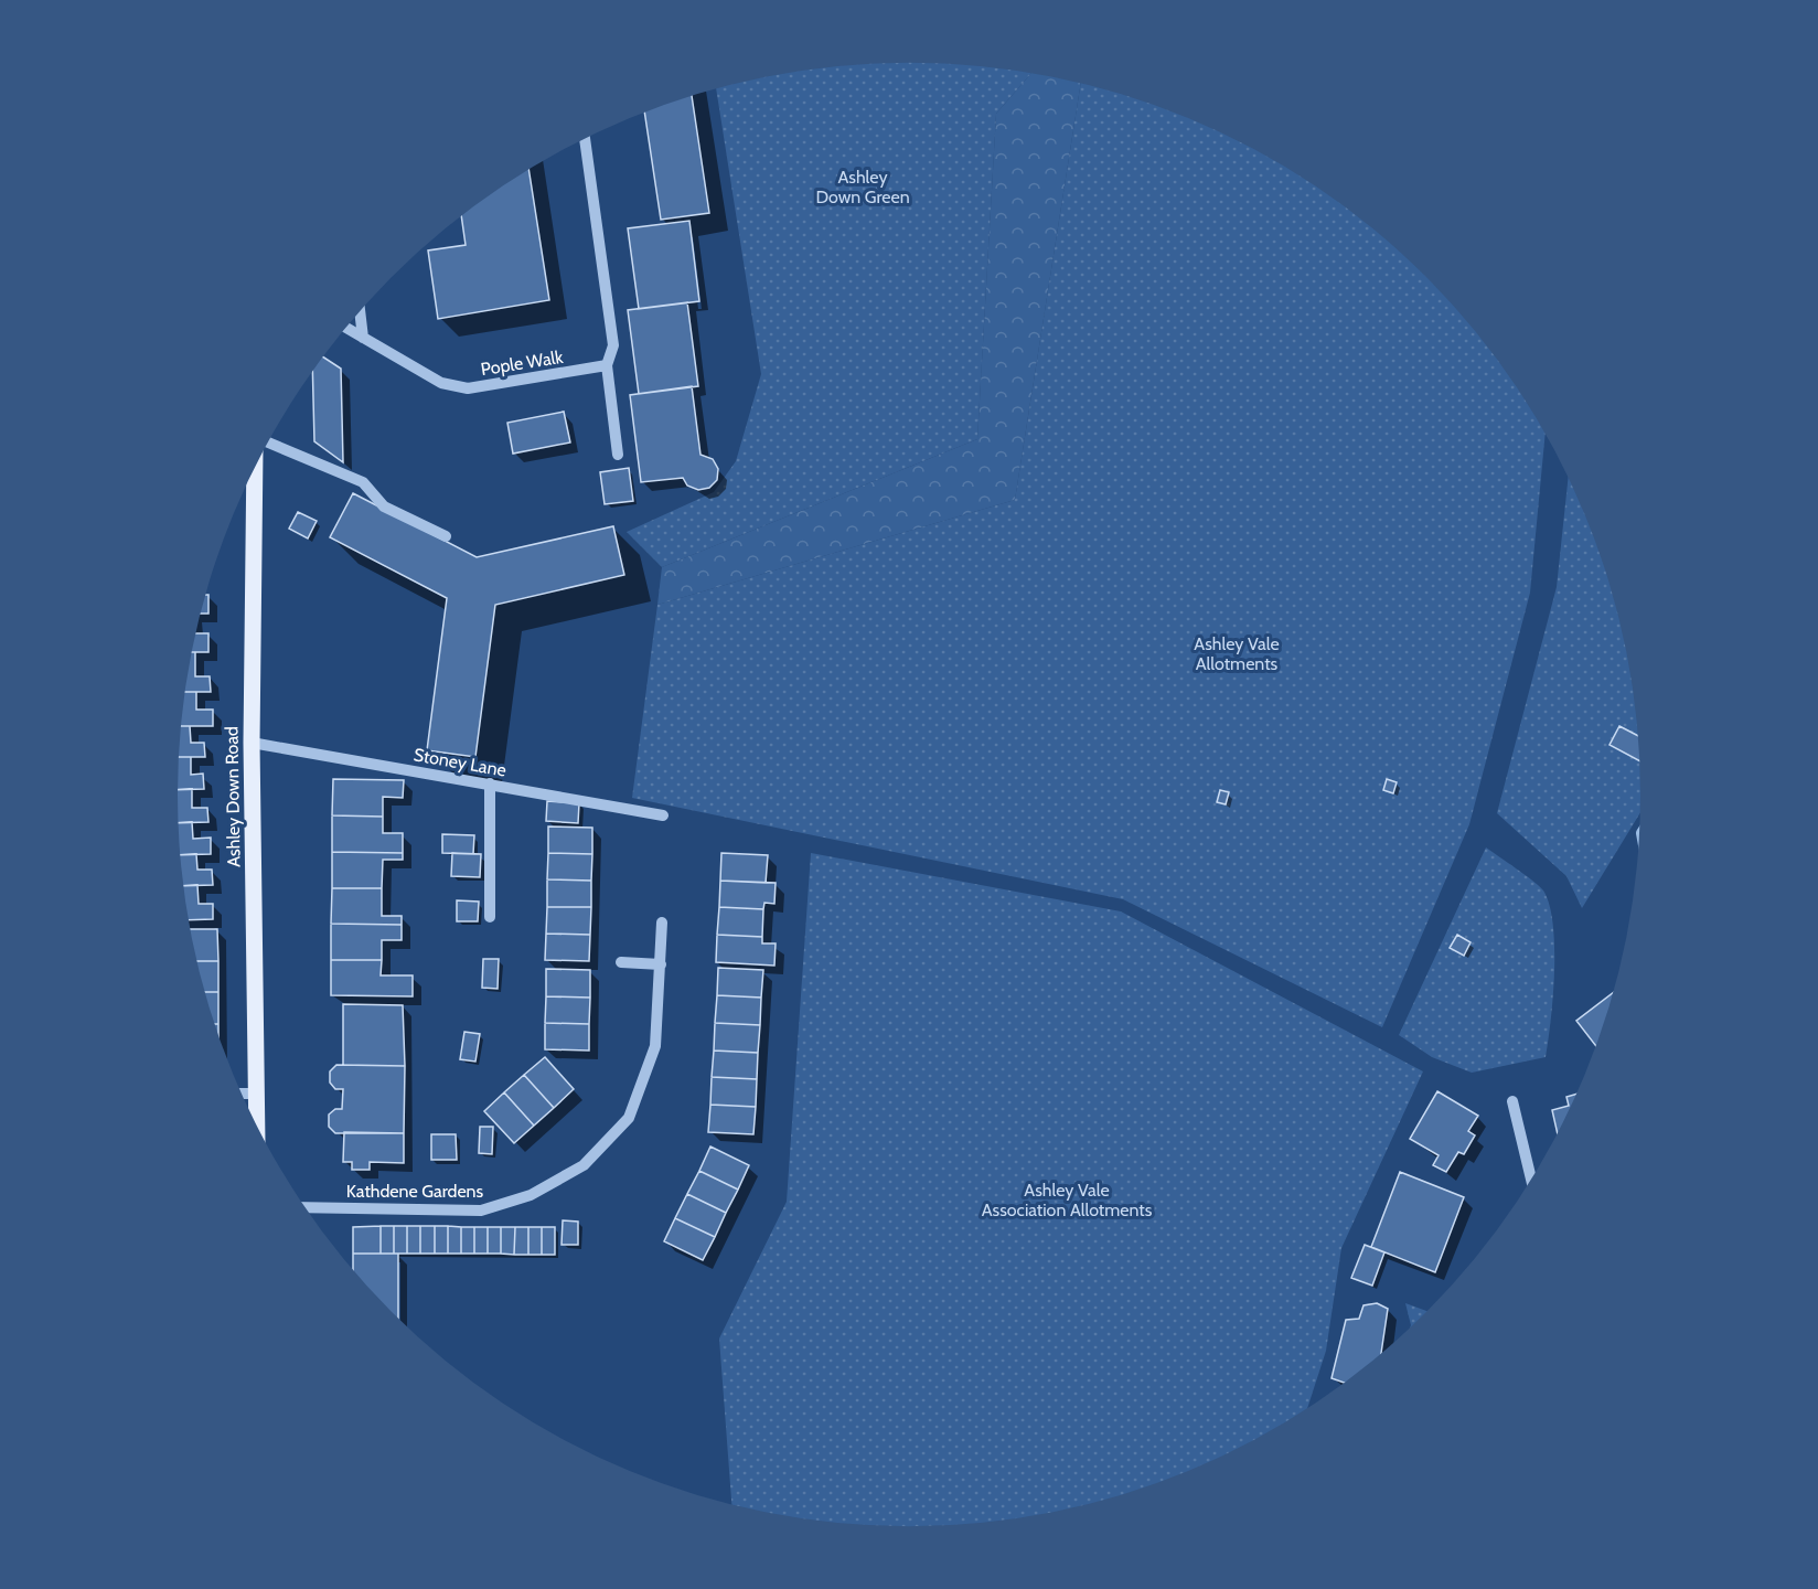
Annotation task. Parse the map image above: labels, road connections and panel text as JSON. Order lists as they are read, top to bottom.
{
  "streets": {
    "main road": ["Ashley Down Road"],
    "street": ["Pople Walk", "Stoney Lane", "Kathdene Gardens"]
  },
  "crossings": [
    ["Stoney Lane", "Ashley Down Road"]
  ],
  "parks": ["Ashley Down Green", "Ashley Vale Allotments", "Ashley Vale Association Allotments"]
}
